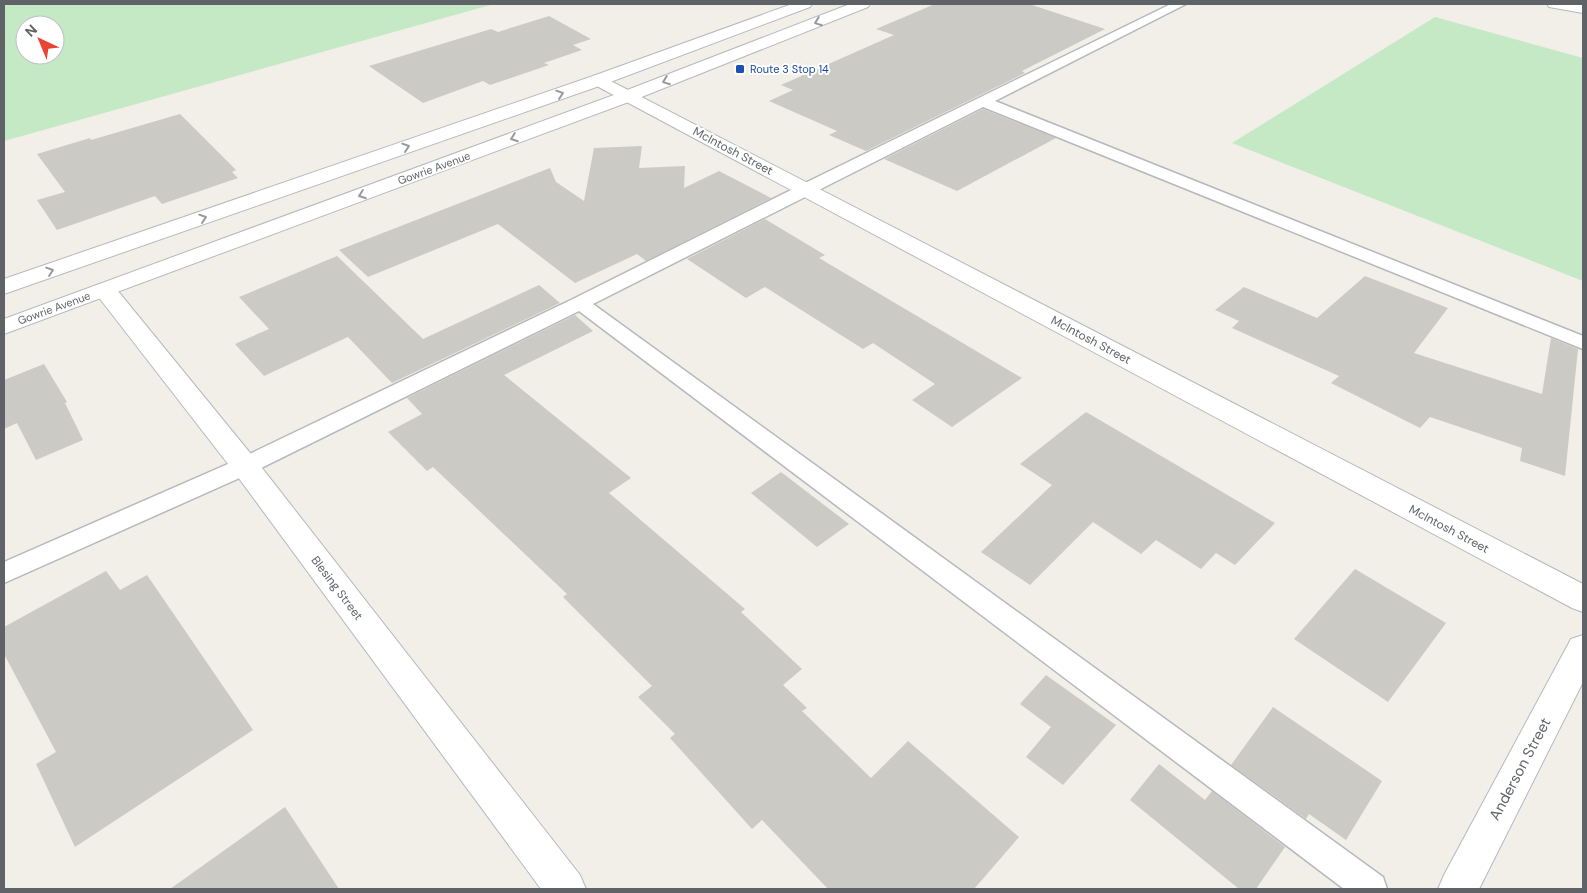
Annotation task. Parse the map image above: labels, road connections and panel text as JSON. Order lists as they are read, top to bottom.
{
  "streets": {
    "street": [
      "McIntosh Street",
      "Gowrie Avenue",
      "Blesing Street",
      "Anderson Street"
    ]
  },
  "crossings": [
    ["McIntosh Street", "Gowrie Avenue"],
    ["Gowrie Avenue", "Blesing Street"]
  ],
  "places": {
    "transit": ["Route 3 Stop 14"]
  },
  "north": "top left"
}
